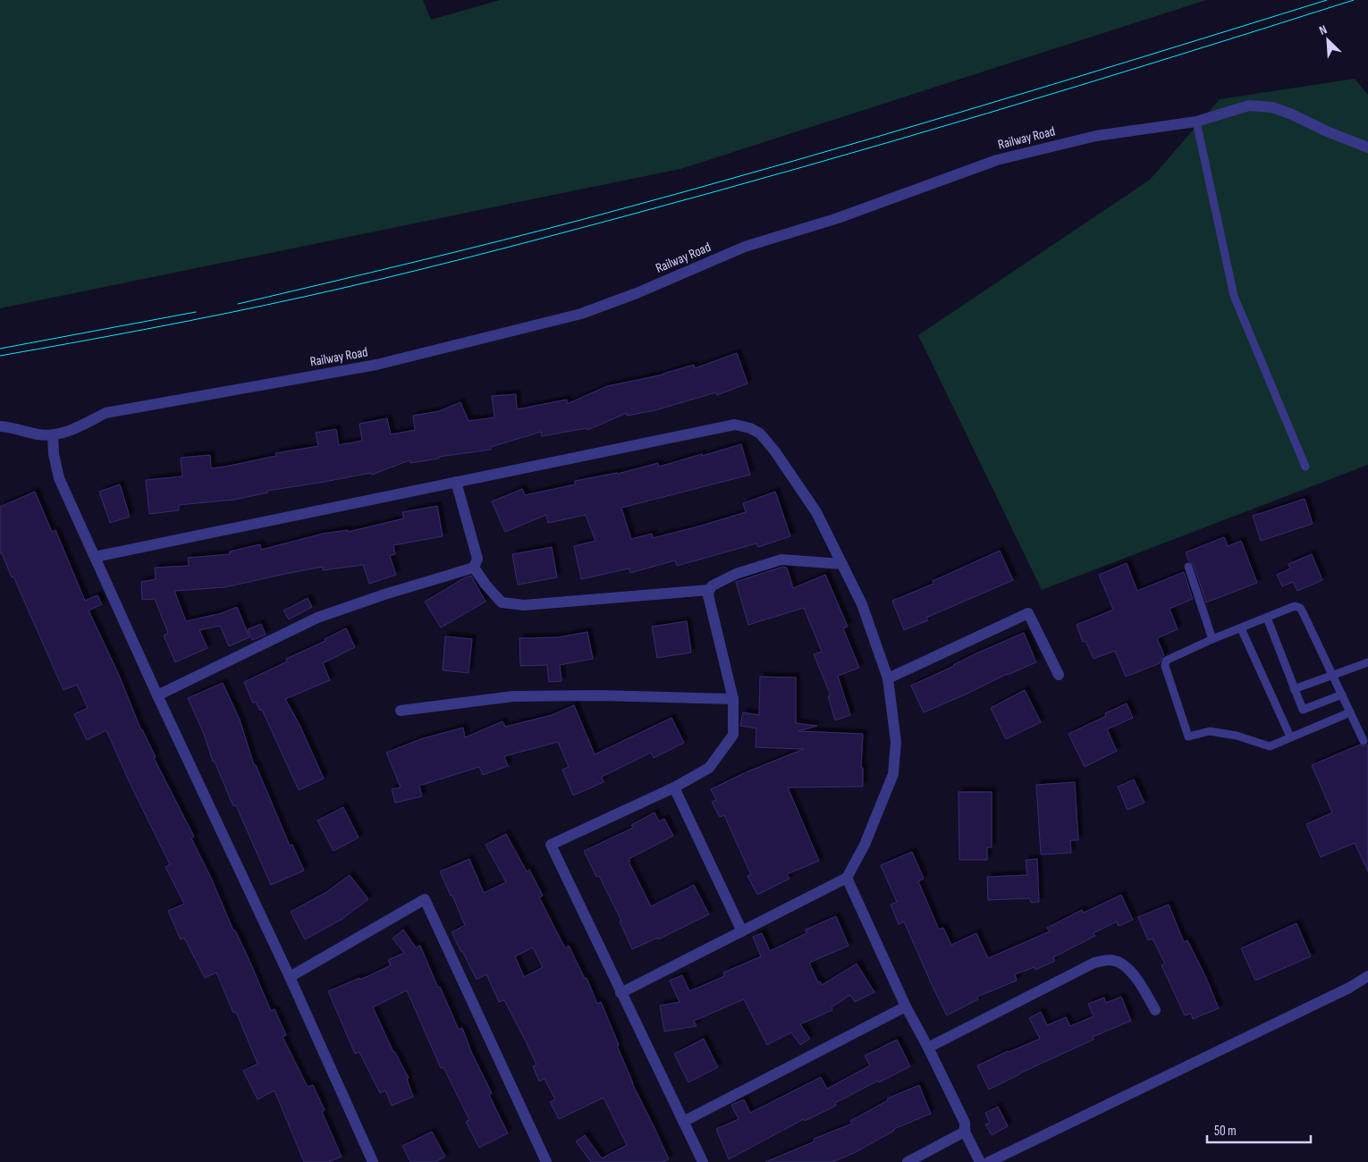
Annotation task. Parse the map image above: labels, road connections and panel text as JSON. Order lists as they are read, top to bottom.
{
  "streets": {
    "street": ["Railway Road"]
  },
  "scale_bar": "50 m",
  "north": "top left"
}
